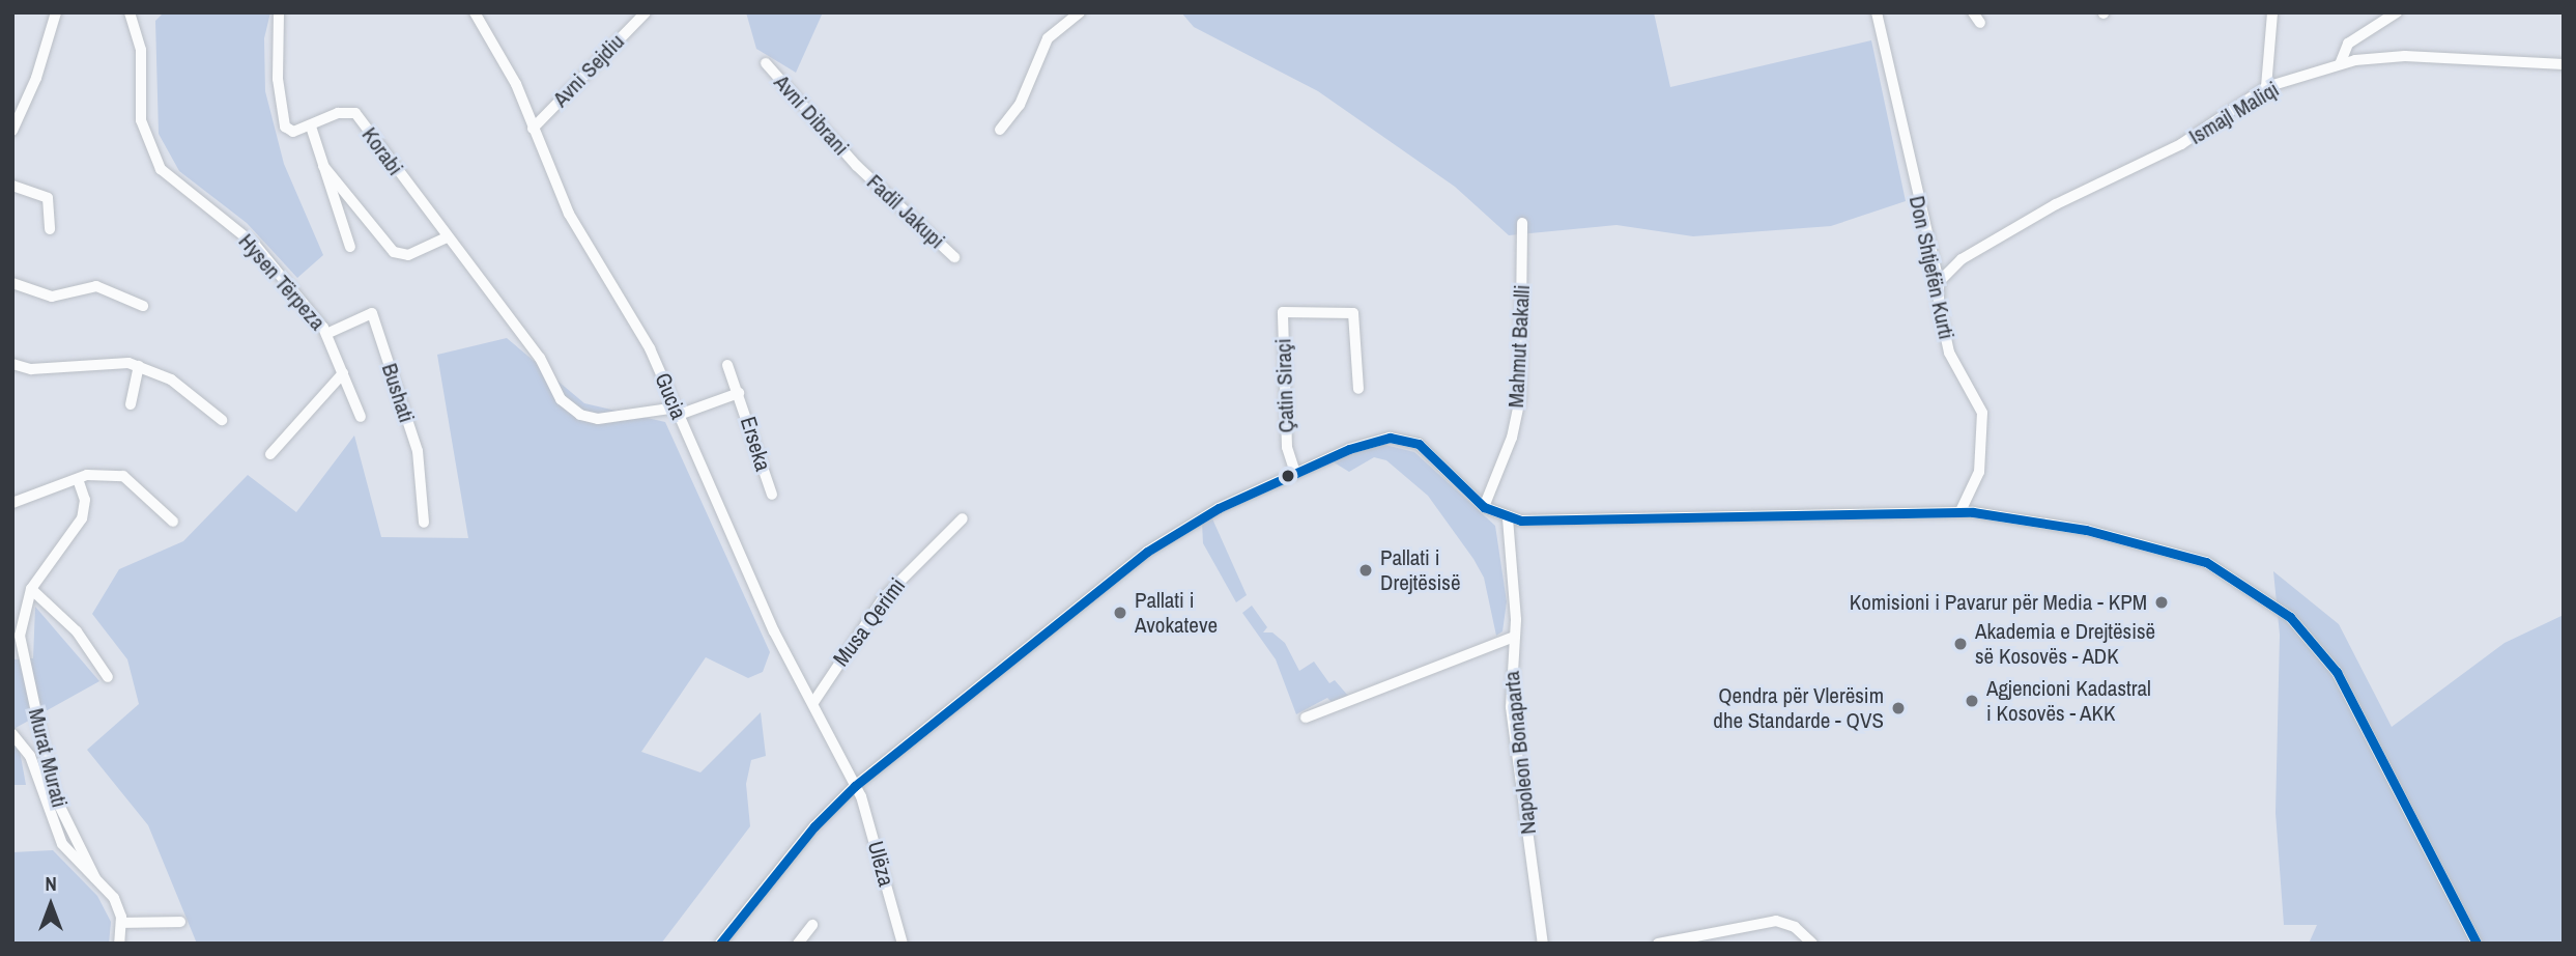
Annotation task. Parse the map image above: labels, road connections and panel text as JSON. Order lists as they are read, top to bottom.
{
  "streets": {
    "street": [
      "Avni Sejdiu",
      "Ismajl Maliqi",
      "Avni Dibrani",
      "Korabi",
      "Fadil Jakupi",
      "Don Shtjefën Kurti",
      "Hysen Tërpeza",
      "Mahmut Bakalli",
      "Çatin Siraçi",
      "Bushati",
      "Gucia",
      "Erseka",
      "Musa Qerimi",
      "Napoleon Bonaparta",
      "Murat Murati",
      "Ulëza"
    ]
  },
  "crossings": [
    ["Avni Sejdiu", "Gucia"],
    ["Ismajl Maliqi", "Don Shtjefën Kurti"],
    ["Avni Dibrani", "Fadil Jakupi"],
    ["Korabi", "Erseka"],
    ["Hysen Tërpeza", "Bushati"],
    ["Gucia", "Erseka"],
    ["Gucia", "Musa Qerimi"],
    ["Gucia", "Ulëza"]
  ],
  "places": [
    "Pallati i Drejtësisë",
    "Komisioni i Pavarur për Media - KPM",
    "Pallati i Avokateve",
    "Akademia e Drejtësisë së Kosovës - ADK",
    "Agjencioni Kadastral i Kosovës - AKK",
    "Qendra për Vlerësim dhe Standarde - QVS"
  ],
  "north": "top"
}
